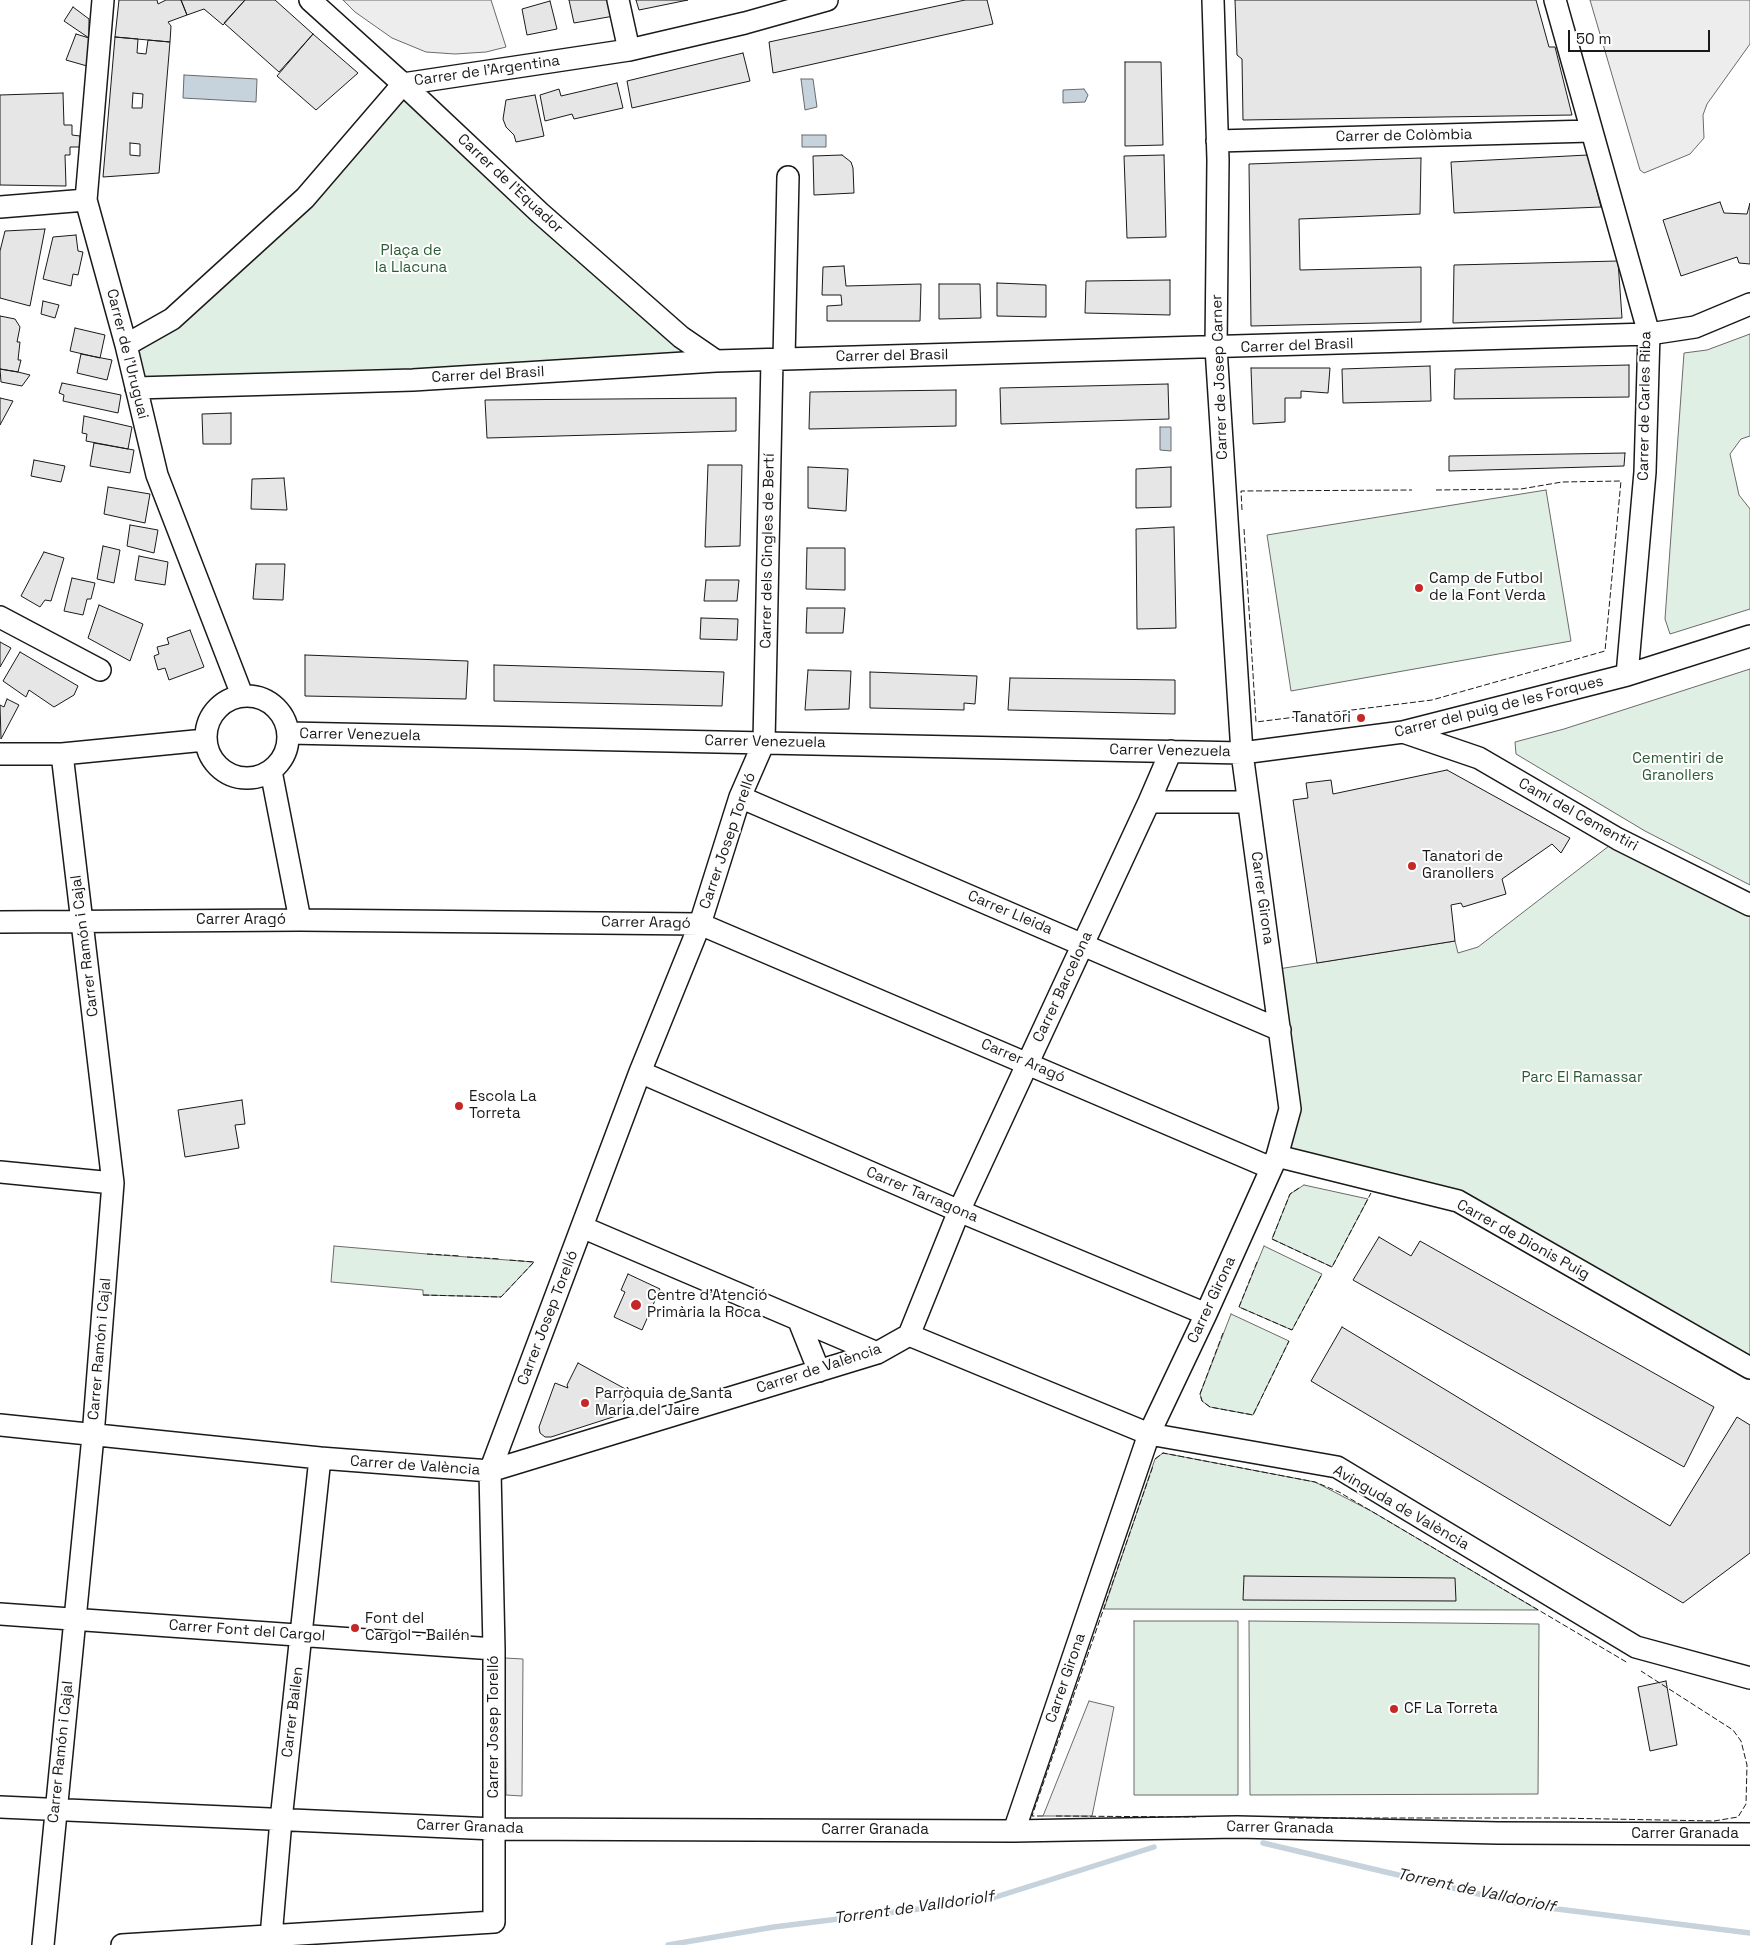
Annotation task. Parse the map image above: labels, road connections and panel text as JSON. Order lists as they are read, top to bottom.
{
  "streets": {
    "street": [
      "Carrer de l'Argentina",
      "Carrer de Colòmbia",
      "Carrer de l'Equador",
      "Carrer del Brasil",
      "Carrer de l'Uruguai",
      "Carrer de Josep Carner",
      "Carrer de Carles Riba",
      "Carrer dels Cingles de Bertí",
      "Carrer del puig de les Forques",
      "Carrer Venezuela",
      "Camí del Cementiri",
      "Carrer Josep Torelló",
      "Carrer Girona",
      "Carrer Lleida",
      "Carrer Aragó",
      "Carrer Ramón i Cajal",
      "Carrer Barcelona",
      "Carrer Tarragona",
      "Carrer de Dionis Puig",
      "Carrer de València",
      "Avinguda de València",
      "Carrer Font del Cargol",
      "Carrer Bailen",
      "Carrer Granada"
    ]
  },
  "crossings": [
    ["Carrer de l'Argentina", "Carrer de l'Equador"],
    ["Carrer de l'Argentina", "Carrer de l'Uruguai"],
    ["Carrer de Colòmbia", "Carrer de Josep Carner"],
    ["Carrer de Colòmbia", "Carrer de Carles Riba"],
    ["Carrer de l'Equador", "Carrer del Brasil"],
    ["Carrer del Brasil", "Carrer de l'Uruguai"],
    ["Carrer del Brasil", "Carrer de Josep Carner"],
    ["Carrer del Brasil", "Carrer de Carles Riba"],
    ["Carrer del Brasil", "Carrer dels Cingles de Bertí"],
    ["Carrer de l'Uruguai", "Carrer Venezuela"],
    ["Carrer de Josep Carner", "Carrer del puig de les Forques"],
    ["Carrer de Josep Carner", "Carrer Venezuela"],
    ["Carrer de Josep Carner", "Carrer Girona"],
    ["Carrer de Carles Riba", "Carrer del puig de les Forques"],
    ["Carrer dels Cingles de Bertí", "Carrer Venezuela"],
    ["Carrer dels Cingles de Bertí", "Carrer Josep Torelló"],
    ["Carrer del puig de les Forques", "Carrer Venezuela"],
    ["Carrer del puig de les Forques", "Camí del Cementiri"],
    ["Carrer del puig de les Forques", "Carrer Girona"],
    ["Carrer Venezuela", "Carrer Josep Torelló"],
    ["Carrer Venezuela", "Carrer Girona"],
    ["Carrer Venezuela", "Carrer Barcelona"],
    ["Carrer Josep Torelló", "Carrer Lleida"],
    ["Carrer Josep Torelló", "Carrer Aragó"],
    ["Carrer Josep Torelló", "Carrer Tarragona"],
    ["Carrer Josep Torelló", "Carrer de València"],
    ["Carrer Josep Torelló", "Carrer Font del Cargol"],
    ["Carrer Josep Torelló", "Carrer Bailen"],
    ["Carrer Josep Torelló", "Carrer Granada"],
    ["Carrer Girona", "Carrer Lleida"],
    ["Carrer Girona", "Carrer Aragó"],
    ["Carrer Girona", "Carrer Tarragona"],
    ["Carrer Girona", "Carrer de Dionis Puig"],
    ["Carrer Girona", "Avinguda de València"],
    ["Carrer Girona", "Carrer Granada"],
    ["Carrer Lleida", "Carrer Barcelona"],
    ["Carrer Aragó", "Carrer Ramón i Cajal"],
    ["Carrer Aragó", "Carrer Barcelona"],
    ["Carrer Aragó", "Carrer de Dionis Puig"],
    ["Carrer Ramón i Cajal", "Carrer de València"],
    ["Carrer Ramón i Cajal", "Carrer Font del Cargol"],
    ["Carrer Ramón i Cajal", "Carrer Granada"],
    ["Carrer Barcelona", "Carrer Tarragona"],
    ["Carrer Barcelona", "Carrer de València"],
    ["Carrer de València", "Carrer Bailen"],
    ["Carrer Font del Cargol", "Carrer Bailen"],
    ["Carrer Bailen", "Carrer Granada"]
  ],
  "water": ["Torrent de Valldoriolf"],
  "parks": ["Plaça de la Llacuna", "Cementiri de Granollers", "Parc El Ramassar"],
  "places": [
    "Camp de Futbol de la Font Verda",
    "Tanatori",
    "Tanatori de Granollers",
    "Escola La Torreta",
    "Centre d'Atenció Primària la Roca",
    "Parròquia de Santa Maria del Jaire",
    "Font del Cargol - Bailén",
    "CF La Torreta"
  ],
  "scale_bar": "50 m"
}
